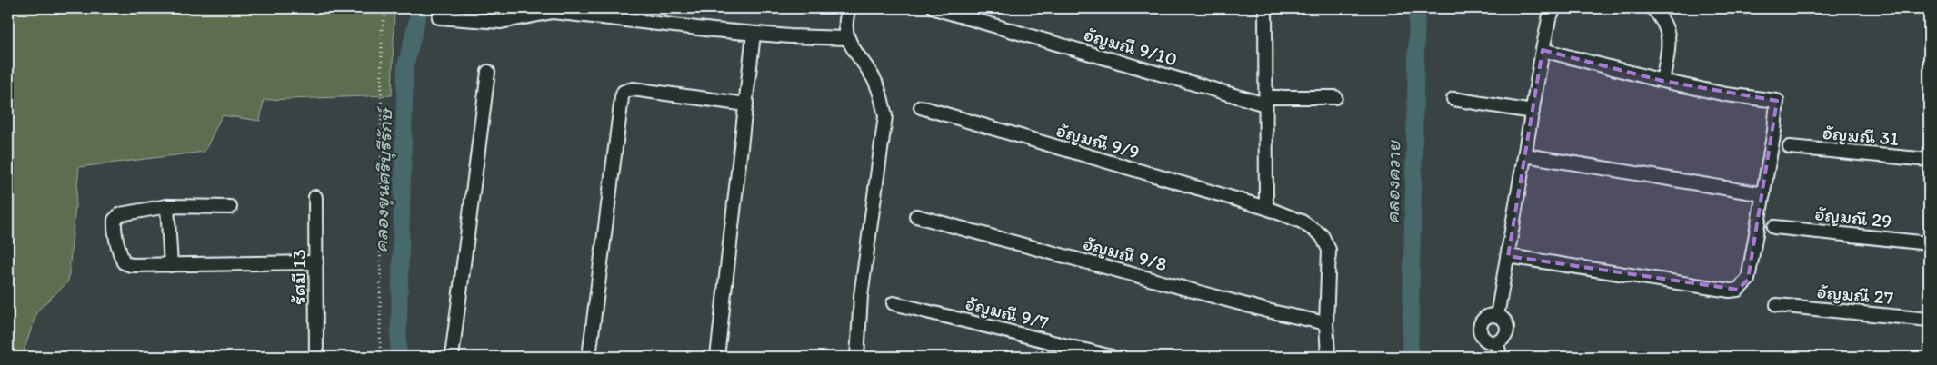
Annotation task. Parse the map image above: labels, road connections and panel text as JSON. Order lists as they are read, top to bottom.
{
  "streets": {
    "street": [
      "อัญมณี 9/10",
      "อัญมณี 31",
      "อัญมณี 9/9",
      "อัญมณี 29",
      "อัญมณี 9/8",
      "รัศมี 13",
      "อัญมณี 27",
      "อัญมณี 9/7"
    ]
  },
  "crossings": [
    ["อัญมณี 9/9", "อัญมณี 9/8"]
  ],
  "water": ["คลองขุนศรีบุรีรักษ์", "คลองควาย"]
}
